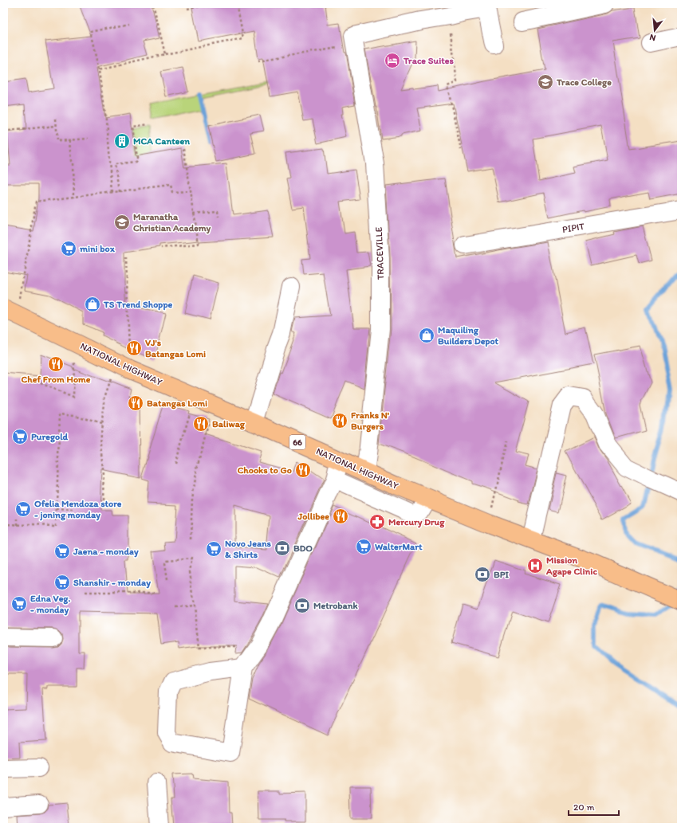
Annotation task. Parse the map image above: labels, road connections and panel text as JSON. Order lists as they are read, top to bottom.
{
  "streets": {
    "main road": ["NATIONAL HIGHWAY", "66"],
    "street": ["PIPIT", "TRACEVILLE"]
  },
  "crossings": [
    ["TRACEVILLE", "NATIONAL HIGHWAY"]
  ],
  "places": {
    "hotel": ["Trace Suites"],
    "school or university": ["Trace College", "Maranatha Christian Academy"],
    "building": ["MCA Canteen"],
    "supermarket": [
      "mini box",
      "Puregold",
      "Ofelia Mendoza store - joning monday",
      "WalterMart",
      "Novo Jeans & Shirts",
      "Jaena - monday",
      "Shanshir - monday",
      "Edna Veg. - monday"
    ],
    "shop": ["TS Trend Shoppe", "Maquiling Builders Depot"],
    "restaurant": [
      "VJ's Batangas Lomi",
      "Chef From Home",
      "Batangas Lomi",
      "Franks N' Burgers",
      "Baliwag",
      "Chooks to Go",
      "Jollibee"
    ],
    "pharmacy": ["Mercury Drug"],
    "bank": ["BDO", "BPI", "Metrobank"],
    "hospital": ["Mission Agape Clinic"]
  },
  "scale_bar": "20 m",
  "north": "bottom"
}
